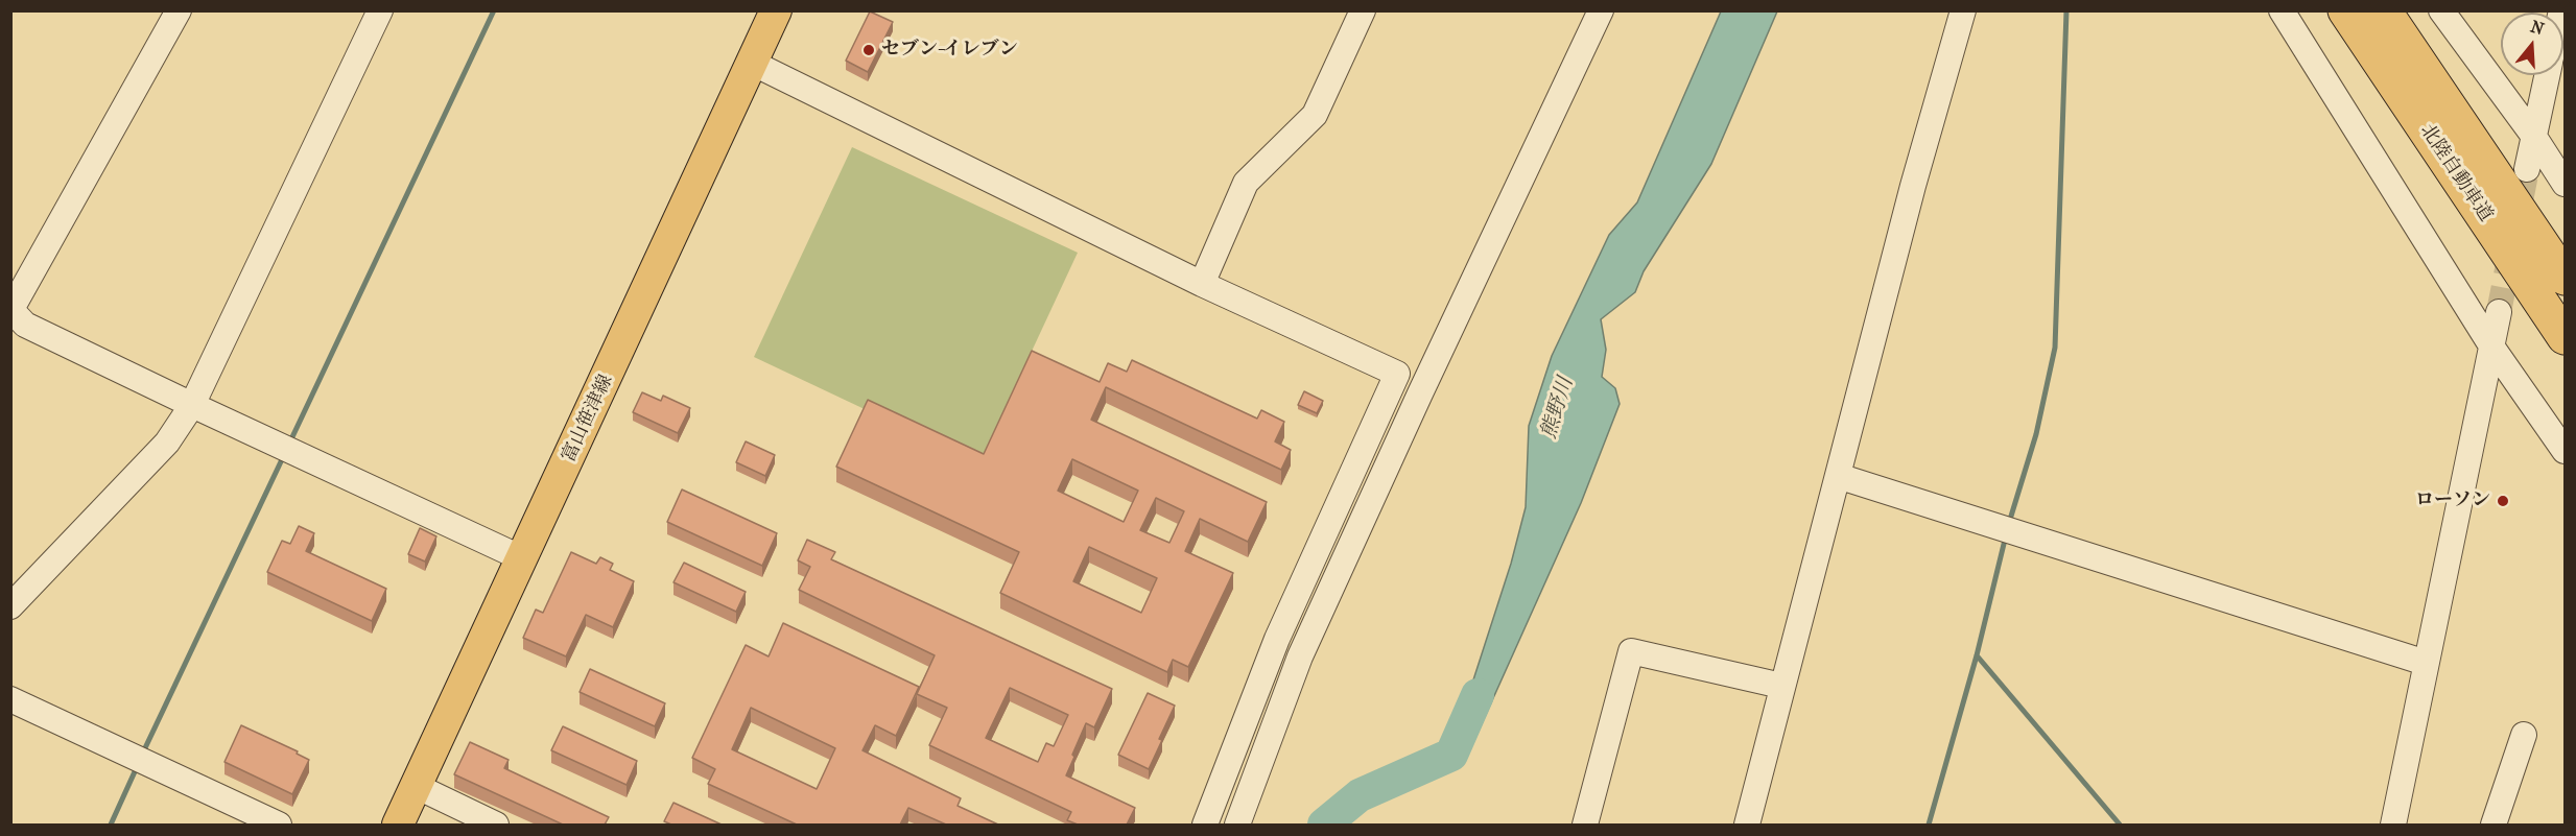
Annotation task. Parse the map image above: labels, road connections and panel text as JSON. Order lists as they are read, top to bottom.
{
  "streets": {
    "highway": ["北陸自動車道"],
    "main road": ["富山笹津線"]
  },
  "water": ["熊野川"],
  "places": ["セブン-イレブン", "ローソン"],
  "north": "top"
}
